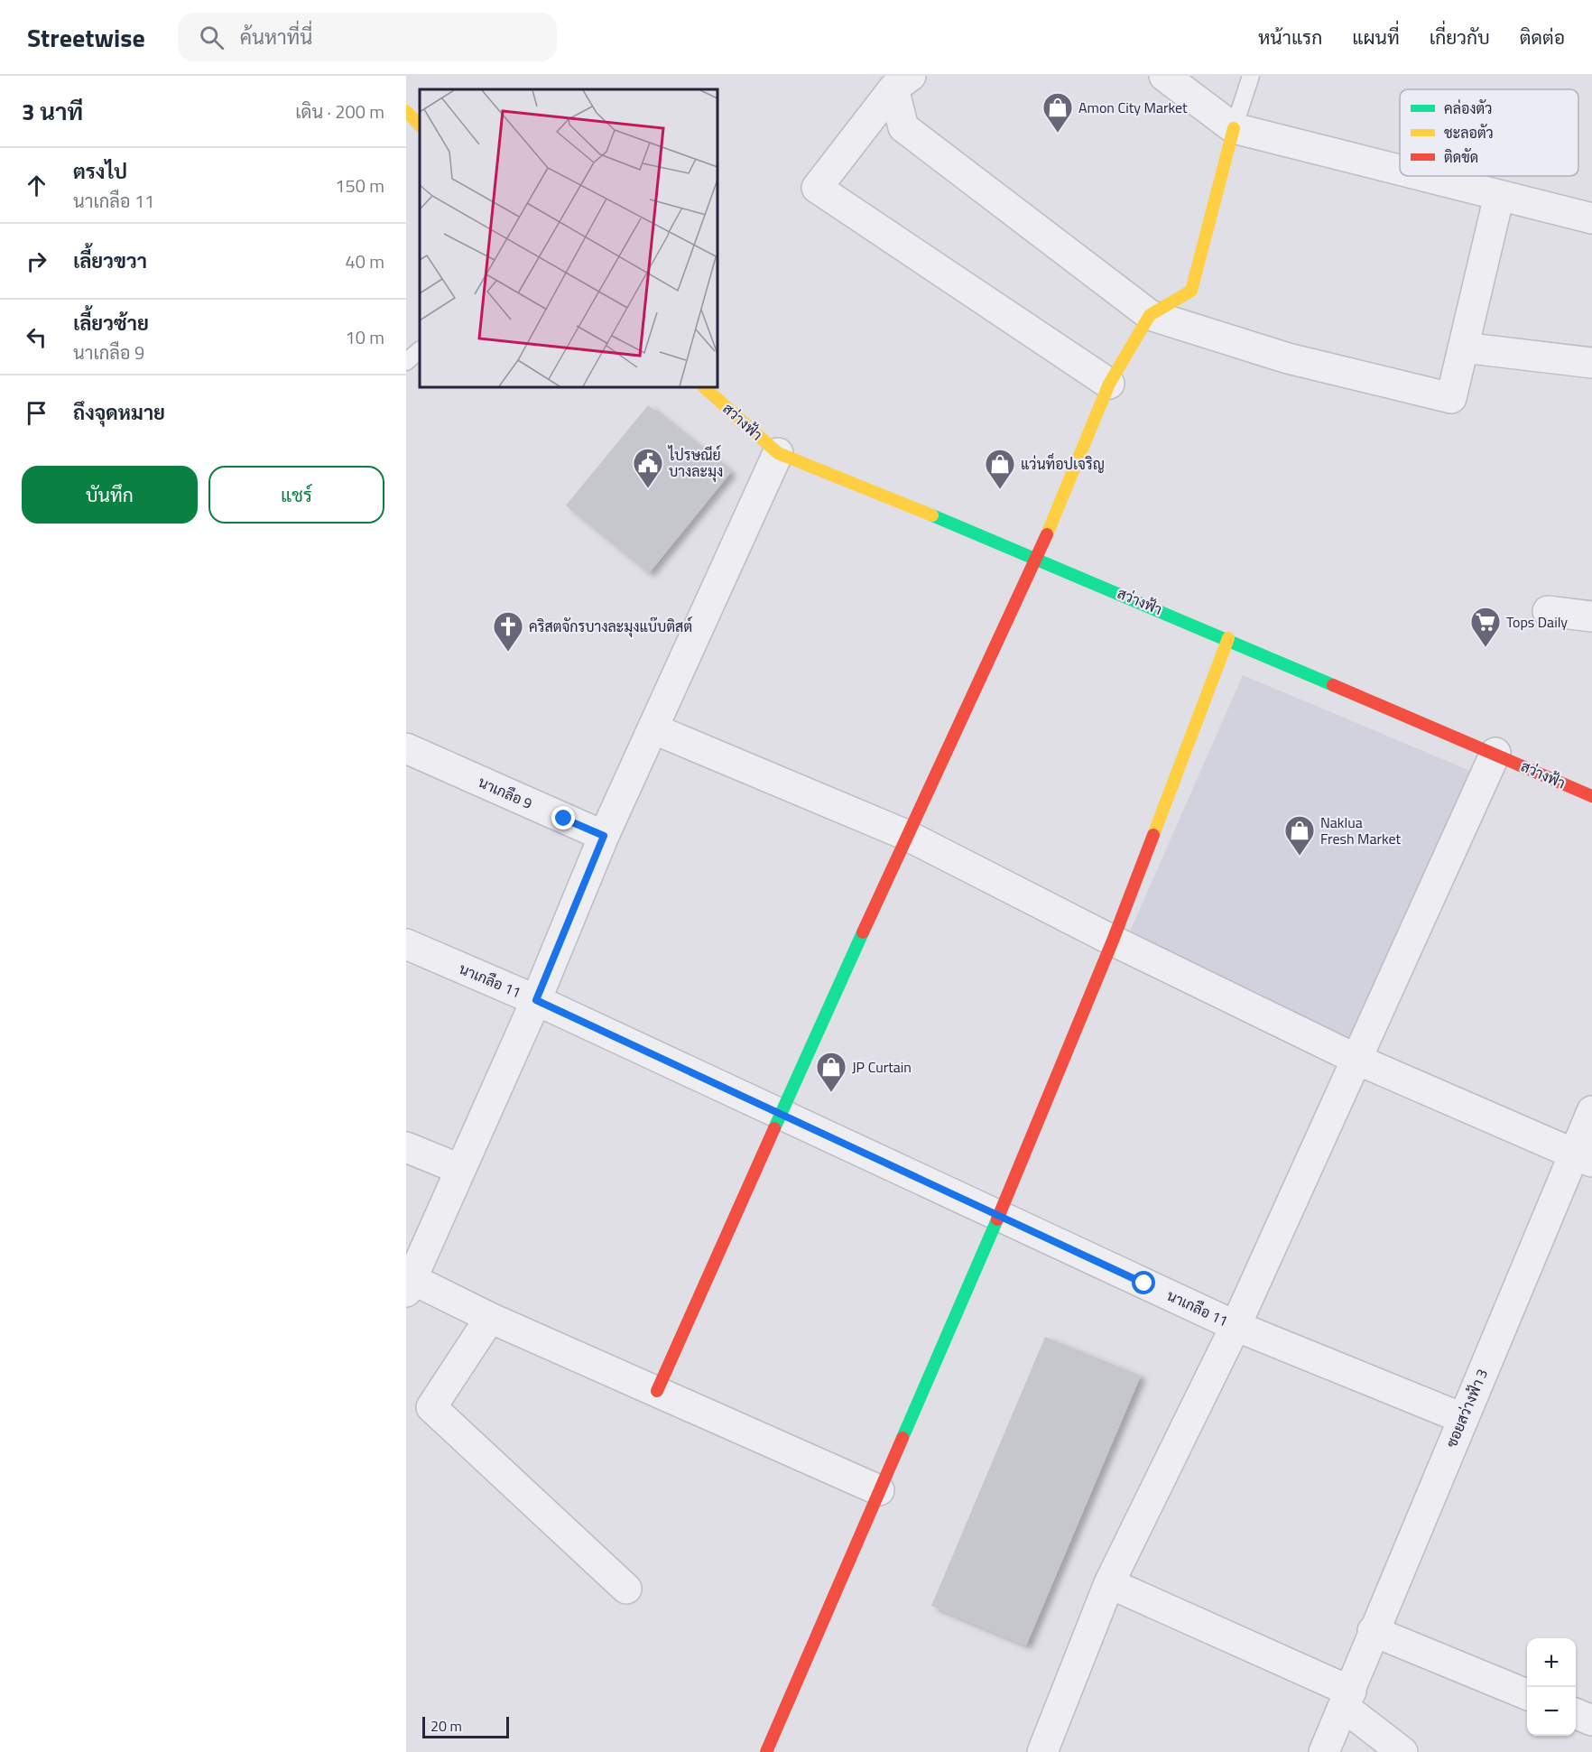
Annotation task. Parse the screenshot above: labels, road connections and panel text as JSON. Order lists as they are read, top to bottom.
{
  "streets": {
    "street": [
      "สว่างฟ้า",
      "นาเกลือ 9",
      "นาเกลือ 11",
      "ซอยสว่างฟ้า 3"
    ]
  },
  "crossings": [
    ["นาเกลือ 11", "ซอยสว่างฟ้า 3"]
  ],
  "places": {
    "shop": [
      "Amon City Market",
      "แว่นท็อปเจริญ",
      "Naklua Fresh Market",
      "JP Curtain"
    ],
    "public building": ["ไปรษณีย์ บางละมุง"],
    "supermarket": ["Tops Daily"],
    "church": ["คริสตจักรบางละมุงแบ๊บติสต์"]
  },
  "legend": ["คล่องตัว", "ชะลอตัว", "ติดขัด"],
  "scale_bar": "20 m",
  "page": {
    "header": "Streetwise",
    "search": "ค้นหาที่นี่",
    "nav": [
      "หน้าแรก",
      "แผนที่",
      "เกี่ยวกับ",
      "ติดต่อ"
    ],
    "heading": ["3 นาที", "เดิน · 200 m"],
    "list": [
      ["ตรงไป", "นาเกลือ 11", "150 m"],
      ["เลี้ยวขวา", "40 m"],
      ["เลี้ยวซ้าย", "นาเกลือ 9", "10 m"],
      "ถึงจุดหมาย"
    ],
    "buttons": ["บันทึก", "แชร์"],
    "map_buttons": ["+", "−"],
    "scale": "20 m"
  }
}
